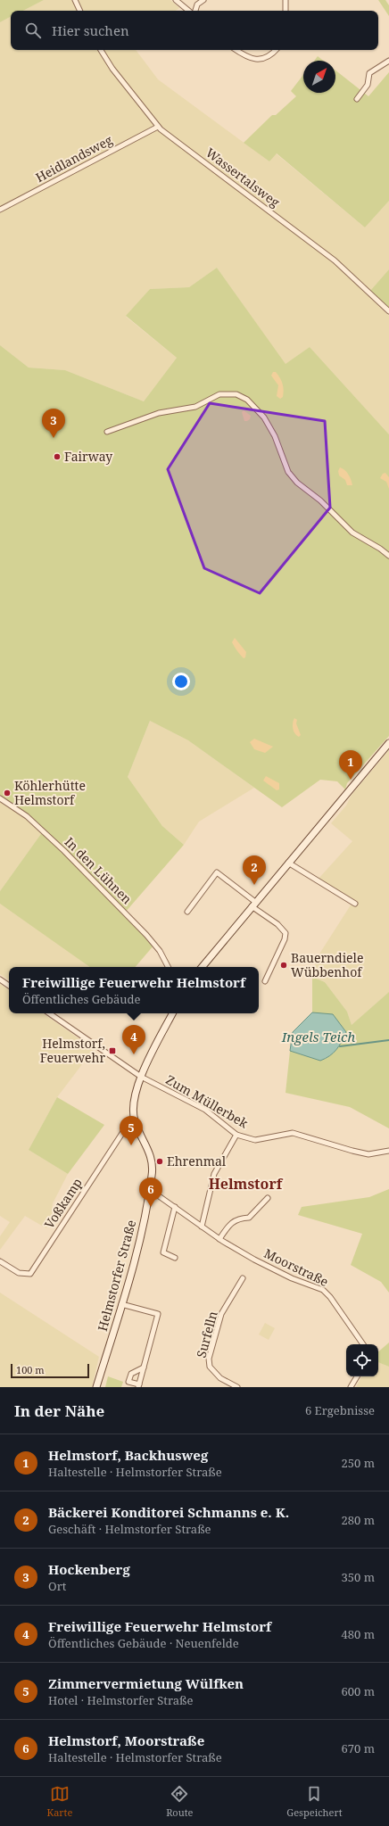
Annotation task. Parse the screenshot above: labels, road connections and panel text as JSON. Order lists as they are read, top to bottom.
{
  "streets": {
    "main road": ["Helmstorfer Straße"],
    "street": [
      "Heidlandsweg",
      "Wassertalsweg",
      "In den Lühnen",
      "Zum Müllerbek",
      "Voßkamp",
      "Moorstraße",
      "Surfelln"
    ]
  },
  "crossings": [
    ["Heidlandsweg", "Wassertalsweg"],
    ["Zum Müllerbek", "Helmstorfer Straße"],
    ["Voßkamp", "Helmstorfer Straße"],
    ["Moorstraße", "Helmstorfer Straße"]
  ],
  "districts": ["Helmstorf"],
  "water": ["Ingels Teich"],
  "places": {
    "other": [
      "Fairway",
      "Köhlerhütte Helmstorf",
      "Bauerndiele Wübbenhof",
      "Ehrenmal"
    ],
    "transit": ["Helmstorf, Feuerwehr"]
  },
  "scale_bar": "100 m",
  "north": "top right",
  "page": {
    "search": "Hier suchen",
    "pins": [
      "3",
      "1",
      "2",
      "4",
      "5",
      "6"
    ],
    "popup": ["Freiwillige Feuerwehr Helmstorf", "Öffentliches Gebäude"],
    "scale": "100 m",
    "heading": ["In der Nähe", "6 Ergebnisse"],
    "list": [
      {
        "mark": "1",
        "name": "Helmstorf, Backhusweg",
        "note": "Haltestelle · Helmstorfer Straße",
        "value": "250 m"
      },
      {
        "mark": "2",
        "name": "Bäckerei Konditorei Schmanns e. K.",
        "note": "Geschäft · Helmstorfer Straße",
        "value": "280 m"
      },
      {
        "mark": "3",
        "name": "Hockenberg",
        "note": "Ort",
        "value": "350 m"
      },
      {
        "mark": "4",
        "name": "Freiwillige Feuerwehr Helmstorf",
        "note": "Öffentliches Gebäude · Neuenfelde",
        "value": "480 m"
      },
      {
        "mark": "5",
        "name": "Zimmervermietung Wülfken",
        "note": "Hotel · Helmstorfer Straße",
        "value": "600 m"
      },
      {
        "mark": "6",
        "name": "Helmstorf, Moorstraße",
        "note": "Haltestelle · Helmstorfer Straße",
        "value": "670 m"
      }
    ],
    "nav": ["Karte", "Route", "Gespeichert"]
  }
}
